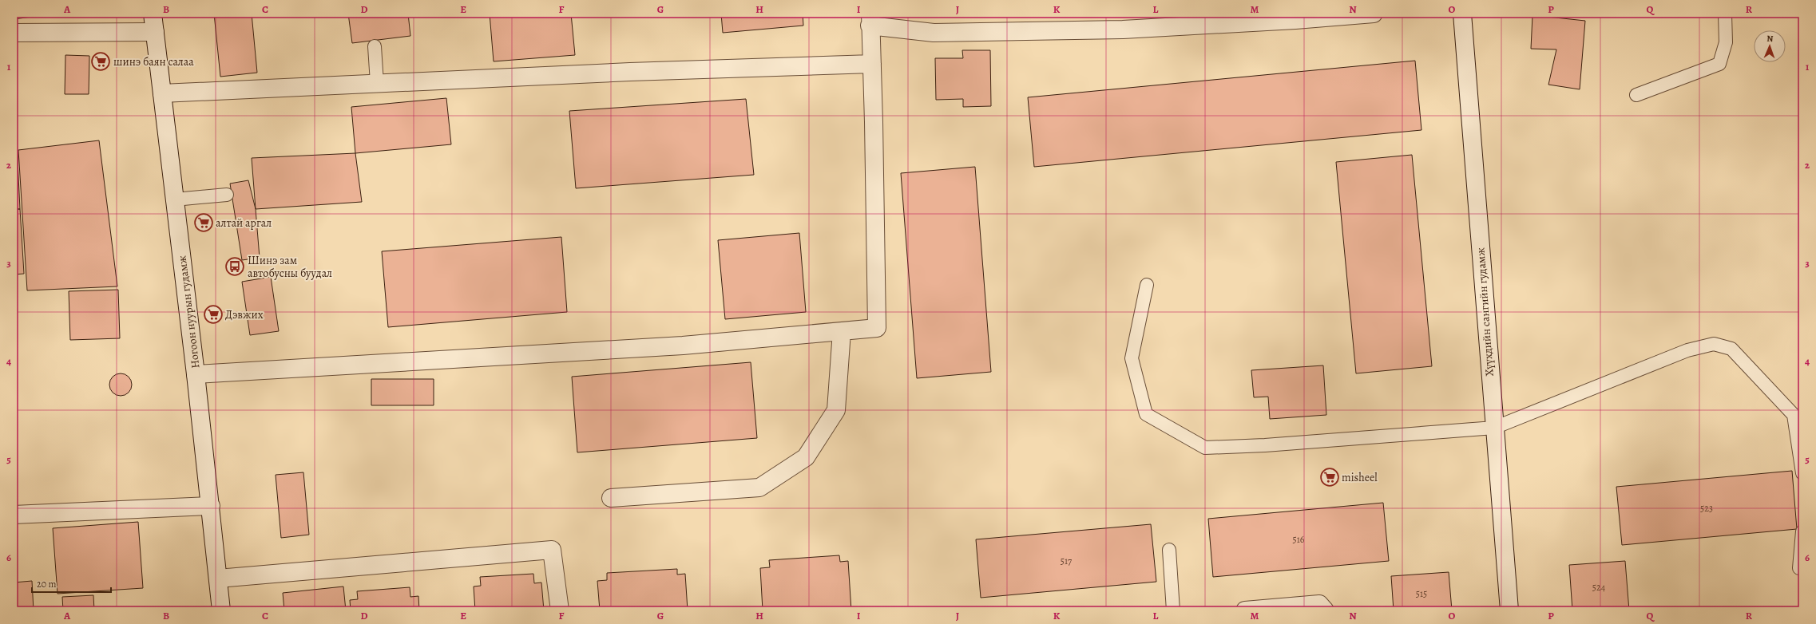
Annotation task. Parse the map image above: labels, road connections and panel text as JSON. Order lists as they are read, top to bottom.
{
  "streets": {
    "street": ["Ногоон нуурын гудамж", "Хүүхдийн сангийн гудамж"]
  },
  "places": {
    "supermarket": [
      "шинэ баян салаа",
      "алтай аргал",
      "Дэвжих",
      "misheel"
    ],
    "bus stop": ["Шинэ зам автобусны буудал"]
  },
  "house_numbers": [
    "523",
    "516",
    "517",
    "524",
    "515"
  ],
  "scale_bar": "20 m",
  "north": "top",
  "grid": {
    "columns": [
      "A",
      "B",
      "C",
      "D",
      "E",
      "F",
      "G",
      "H",
      "I",
      "J",
      "K",
      "L",
      "M",
      "N",
      "O",
      "P",
      "Q",
      "R"
    ],
    "rows": [
      "1",
      "2",
      "3",
      "4",
      "5",
      "6"
    ]
  }
}
